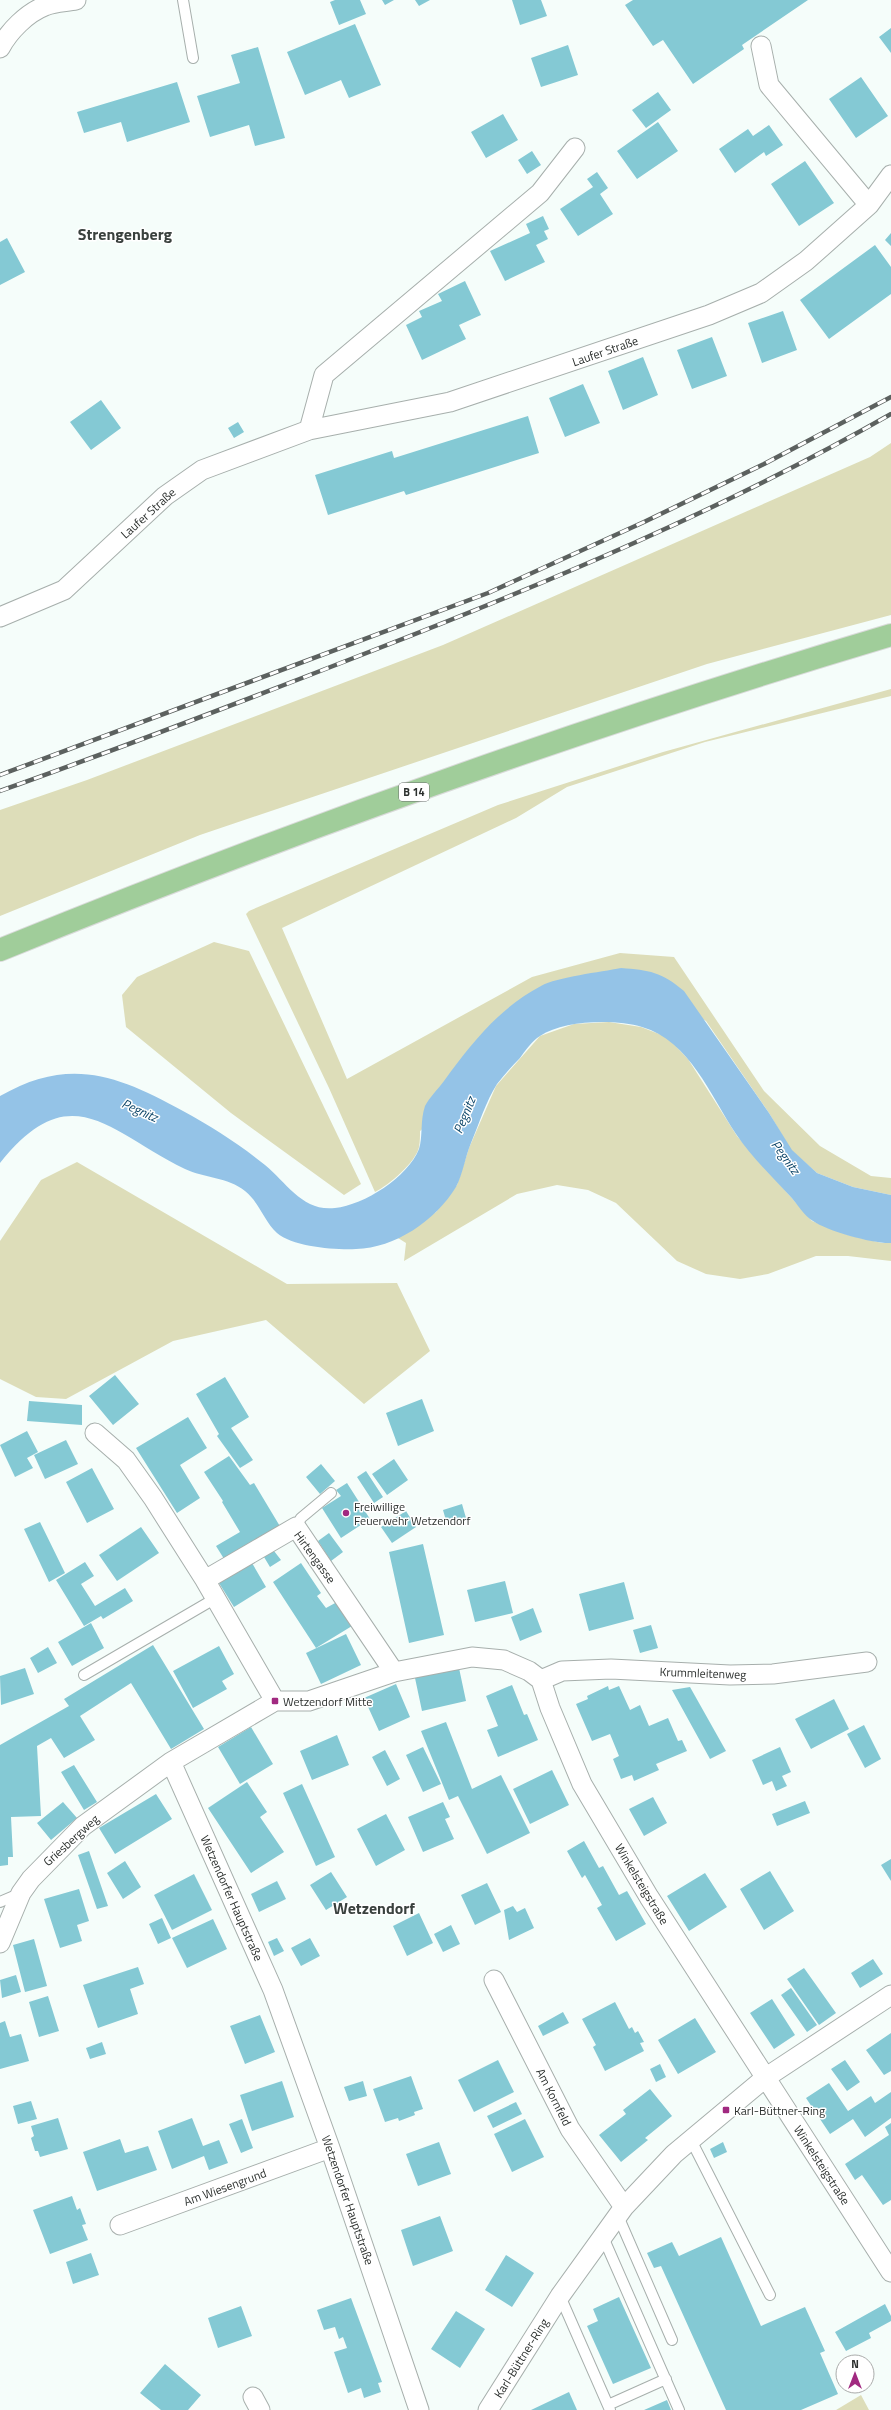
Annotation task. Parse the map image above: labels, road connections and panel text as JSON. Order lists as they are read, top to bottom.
{
  "streets": {
    "main road": ["B 14"],
    "street": [
      "Laufer Straße",
      "Hirtengasse",
      "Krummleitenweg",
      "Griesbergweg",
      "Winkelsteigstraße",
      "Wetzendorfer Hauptstraße",
      "Am Kornfeld",
      "Am Wiesengrund",
      "Karl-Büttner-Ring"
    ]
  },
  "crossings": [
    ["Krummleitenweg", "Winkelsteigstraße"],
    ["Griesbergweg", "Wetzendorfer Hauptstraße"],
    ["Winkelsteigstraße", "Karl-Büttner-Ring"],
    ["Wetzendorfer Hauptstraße", "Am Wiesengrund"],
    ["Am Kornfeld", "Karl-Büttner-Ring"]
  ],
  "districts": ["Strengenberg", "Wetzendorf"],
  "water": ["Pegnitz"],
  "places": {
    "other": ["Freiwillige Feuerwehr Wetzendorf"],
    "transit": ["Wetzendorf Mitte", "Karl-Büttner-Ring"]
  },
  "north": "top"
}
